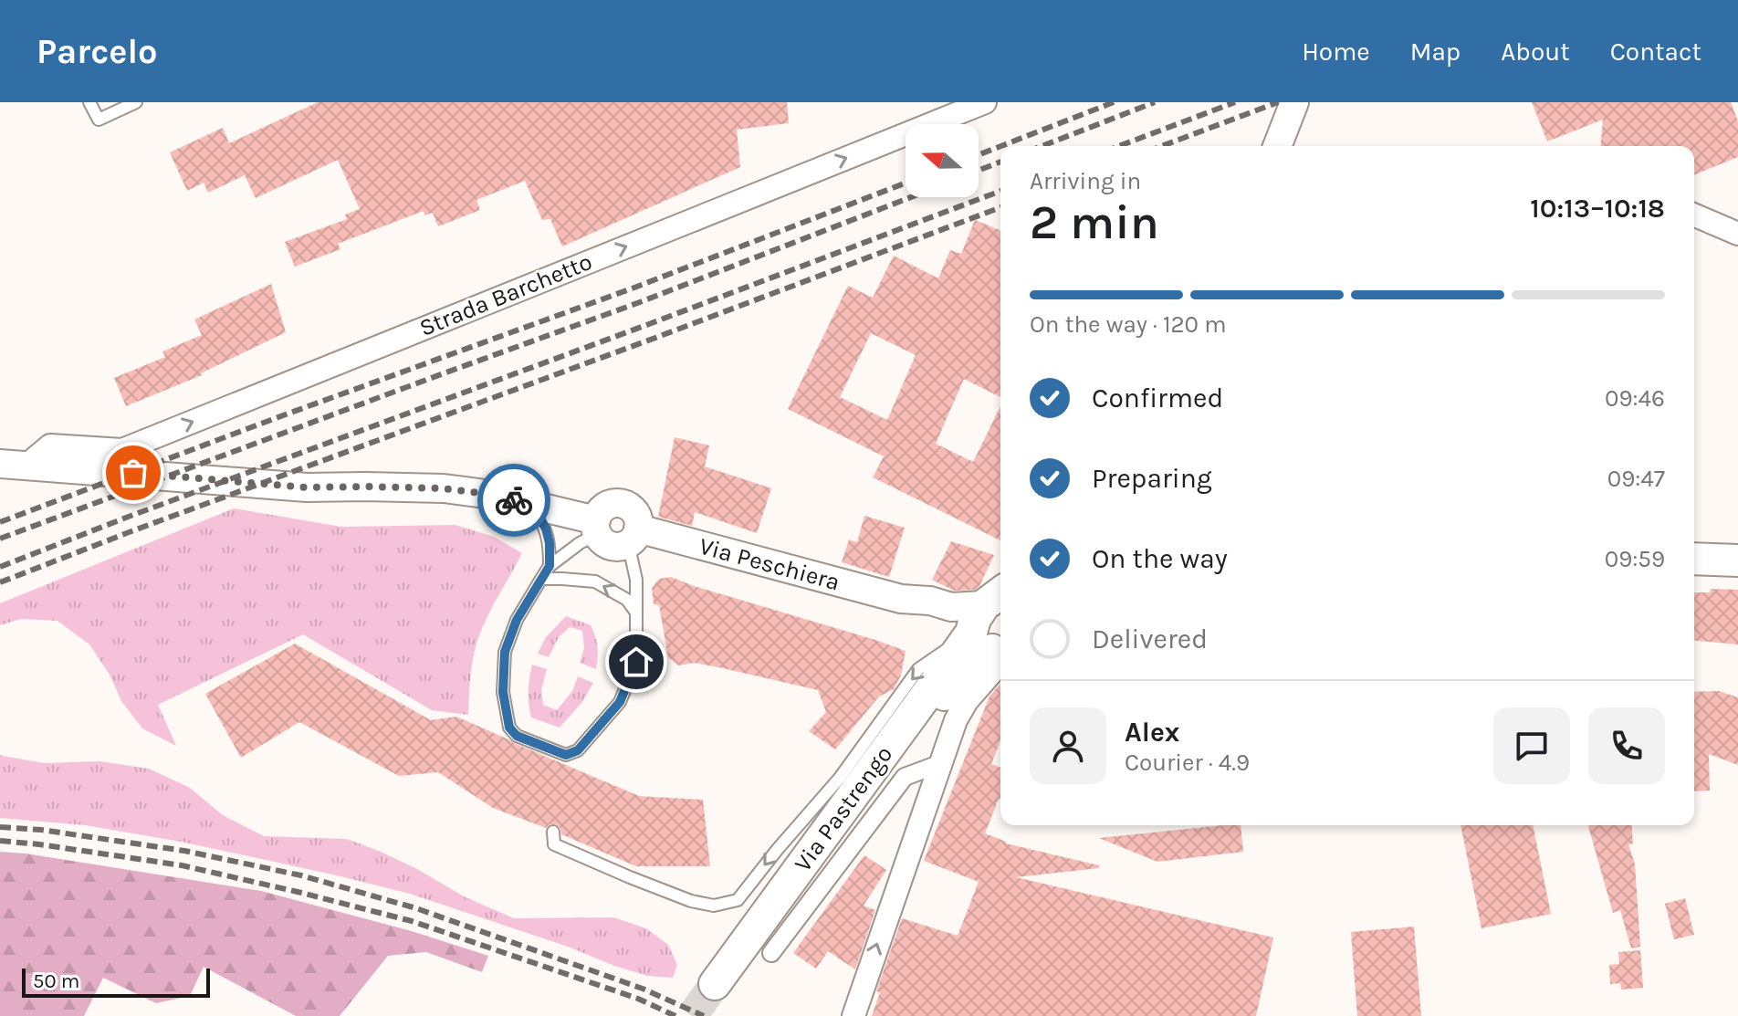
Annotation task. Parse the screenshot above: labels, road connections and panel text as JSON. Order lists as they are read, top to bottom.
{
  "streets": {
    "main road": ["Via Pastrengo"],
    "street": ["Strada Barchetto", "Via Peschiera"]
  },
  "crossings": [
    ["Strada Barchetto", "Via Peschiera"],
    ["Via Peschiera", "Via Pastrengo"]
  ],
  "one_way": ["Strada Barchetto"],
  "scale_bar": "50 m",
  "north": "left",
  "page": {
    "header": "Parcelo",
    "nav": [
      "Home",
      "Map",
      "About",
      "Contact"
    ],
    "heading": ["2 min", "Arriving in", "10:13–10:18"],
    "panel": ["Alex", "Courier · 4.9"],
    "bar": "On the way · 120 m",
    "list": [
      ["Confirmed", "09:46"],
      ["Preparing", "09:47"],
      ["On the way", "09:59"],
      "Delivered"
    ],
    "scale": "50 m"
  }
}
